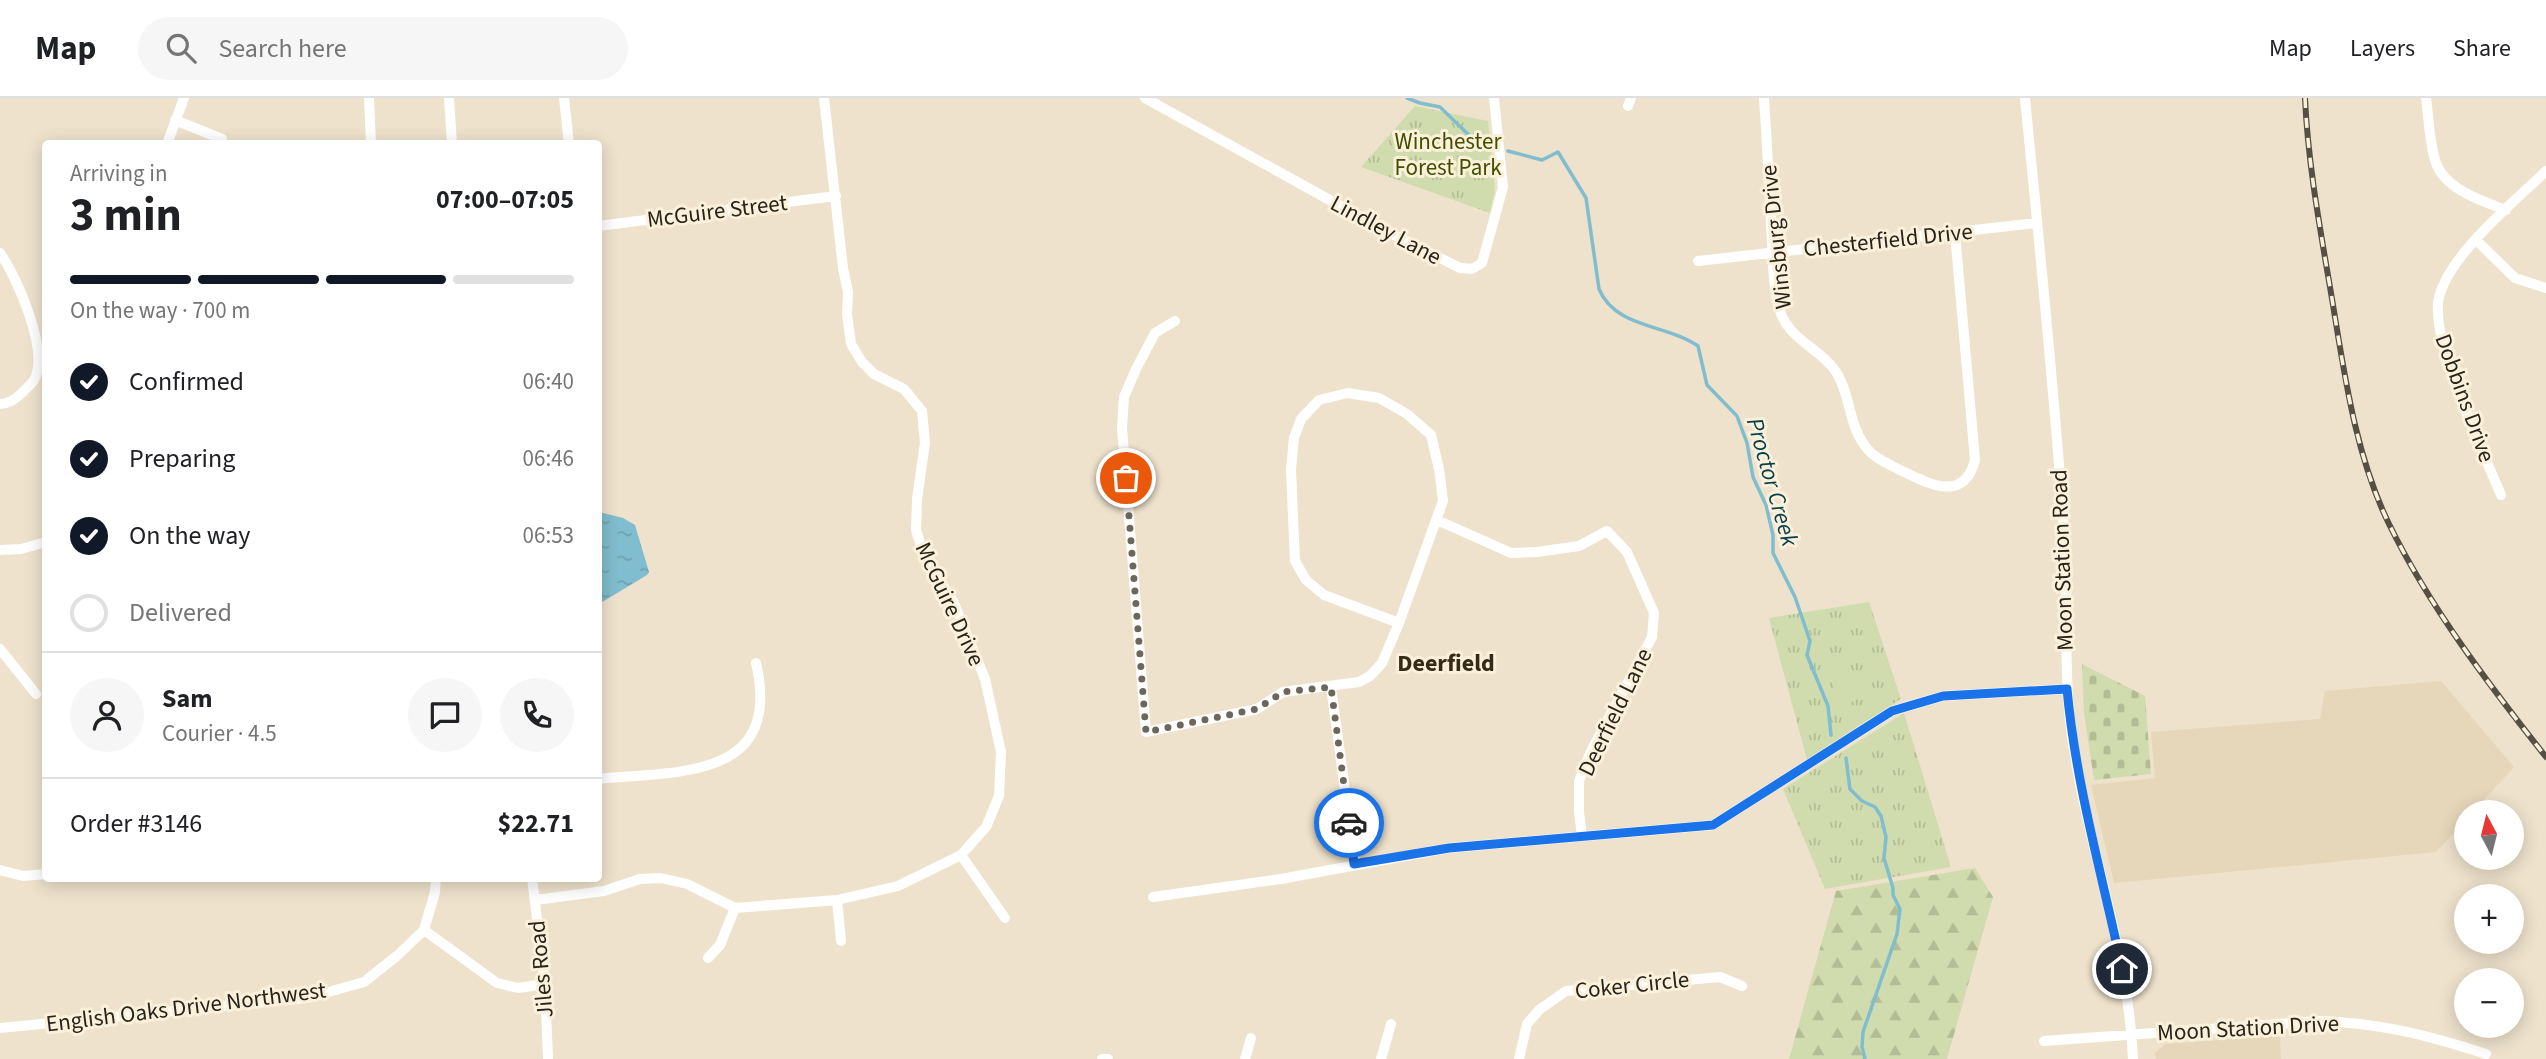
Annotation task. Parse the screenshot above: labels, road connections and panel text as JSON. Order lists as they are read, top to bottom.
{
  "streets": {
    "street": [
      "McGuire Street",
      "Lindley Lane",
      "Winsburg Drive",
      "Chesterfield Drive",
      "Dobbins Drive",
      "Moon Station Road",
      "McGuire Drive",
      "Deerfield Lane",
      "Jiles Road",
      "Coker Circle",
      "English Oaks Drive Northwest",
      "Moon Station Drive"
    ]
  },
  "crossings": [
    ["McGuire Street", "McGuire Drive"],
    ["Winsburg Drive", "Chesterfield Drive"],
    ["Chesterfield Drive", "Moon Station Road"],
    ["Moon Station Road", "Moon Station Drive"]
  ],
  "districts": ["Deerfield"],
  "water": ["Proctor Creek"],
  "parks": ["Winchester Forest Park"],
  "north": "top",
  "page": {
    "header": "Map",
    "search": "Search here",
    "nav": ["Map", "Layers", "Share"],
    "heading": ["3 min", "Arriving in", "07:00–07:05"],
    "panel": [
      "Sam",
      "Courier · 4.5",
      "Order #3146",
      "$22.71"
    ],
    "bar": "On the way · 700 m",
    "list": [
      ["Confirmed", "06:40"],
      ["Preparing", "06:46"],
      ["On the way", "06:53"],
      "Delivered"
    ],
    "map_buttons": ["+", "−"]
  }
}
